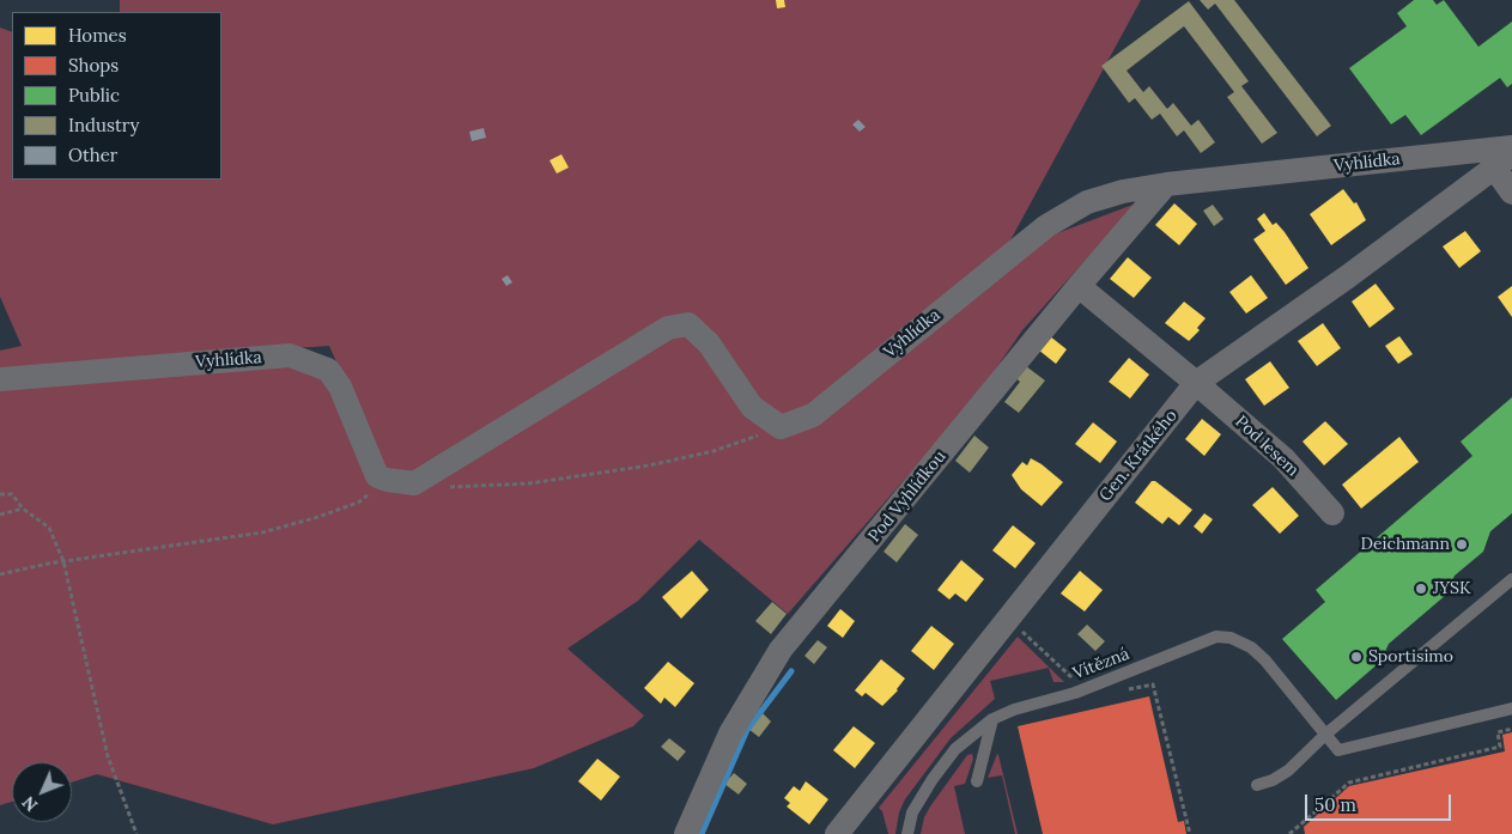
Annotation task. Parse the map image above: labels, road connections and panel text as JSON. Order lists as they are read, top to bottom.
{
  "streets": {
    "street": [
      "Vyhlídka",
      "Pod lesem",
      "Gen. Krátkého",
      "Pod Vyhlídkou"
    ],
    "lane": ["Vítězná"]
  },
  "crossings": [
    ["Vyhlídka", "Pod Vyhlídkou"],
    ["Pod lesem", "Gen. Krátkého"],
    ["Pod lesem", "Pod Vyhlídkou"]
  ],
  "places": ["Deichmann", "JYSK", "Sportisimo"],
  "legend": [
    "Homes",
    "Shops",
    "Public",
    "Industry",
    "Other"
  ],
  "scale_bar": "50 m",
  "north": "bottom left"
}
